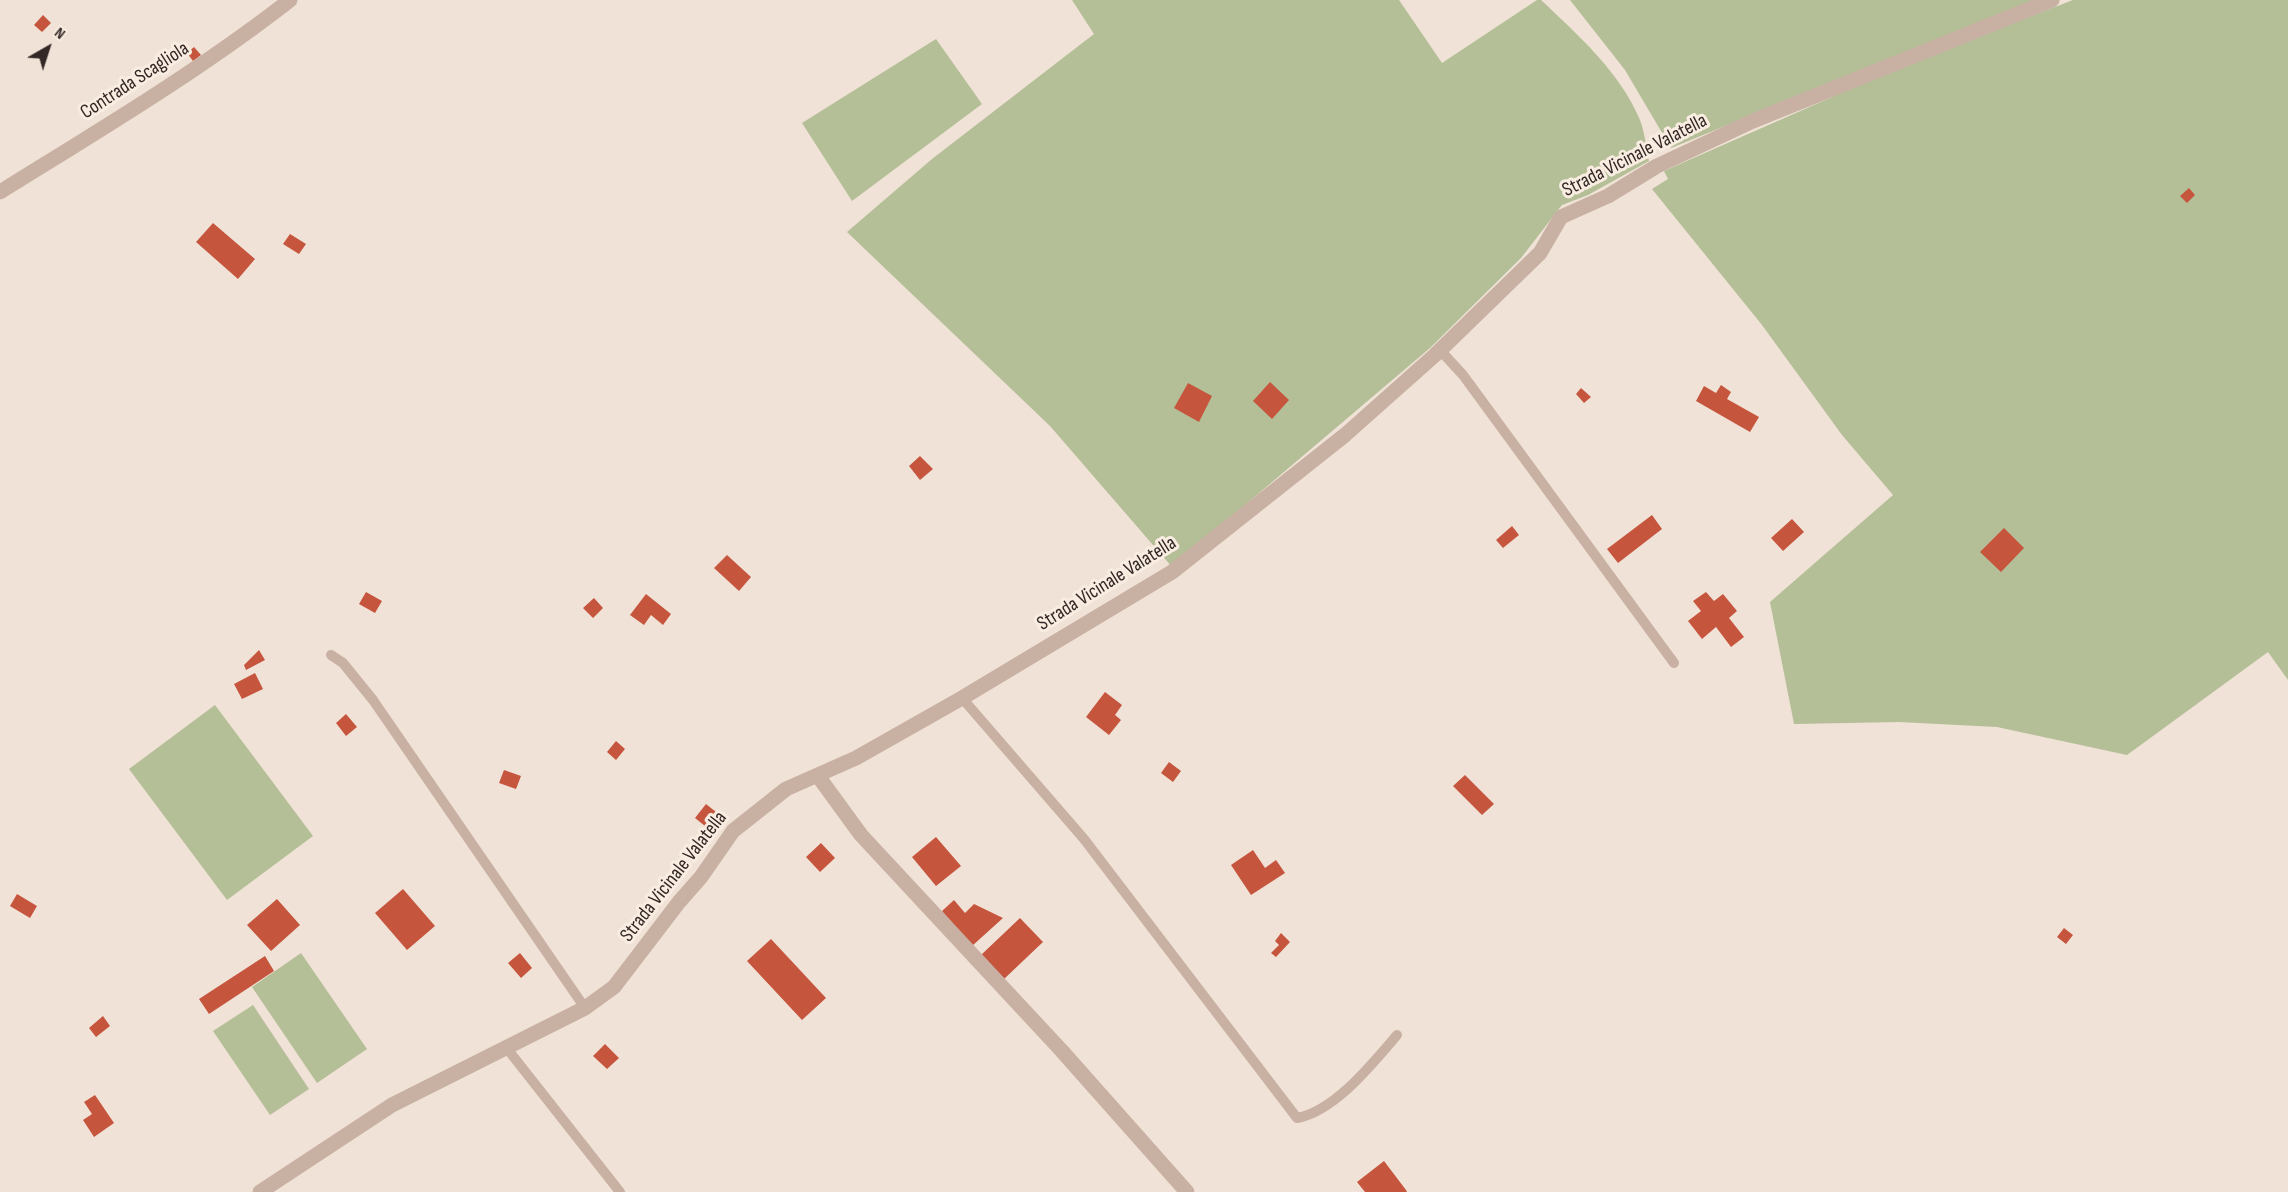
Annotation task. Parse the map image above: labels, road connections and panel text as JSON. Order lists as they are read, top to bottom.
{
  "streets": {
    "street": ["Contrada Scagliola", "Strada Vicinale Valatella"]
  },
  "north": "top right"
}
